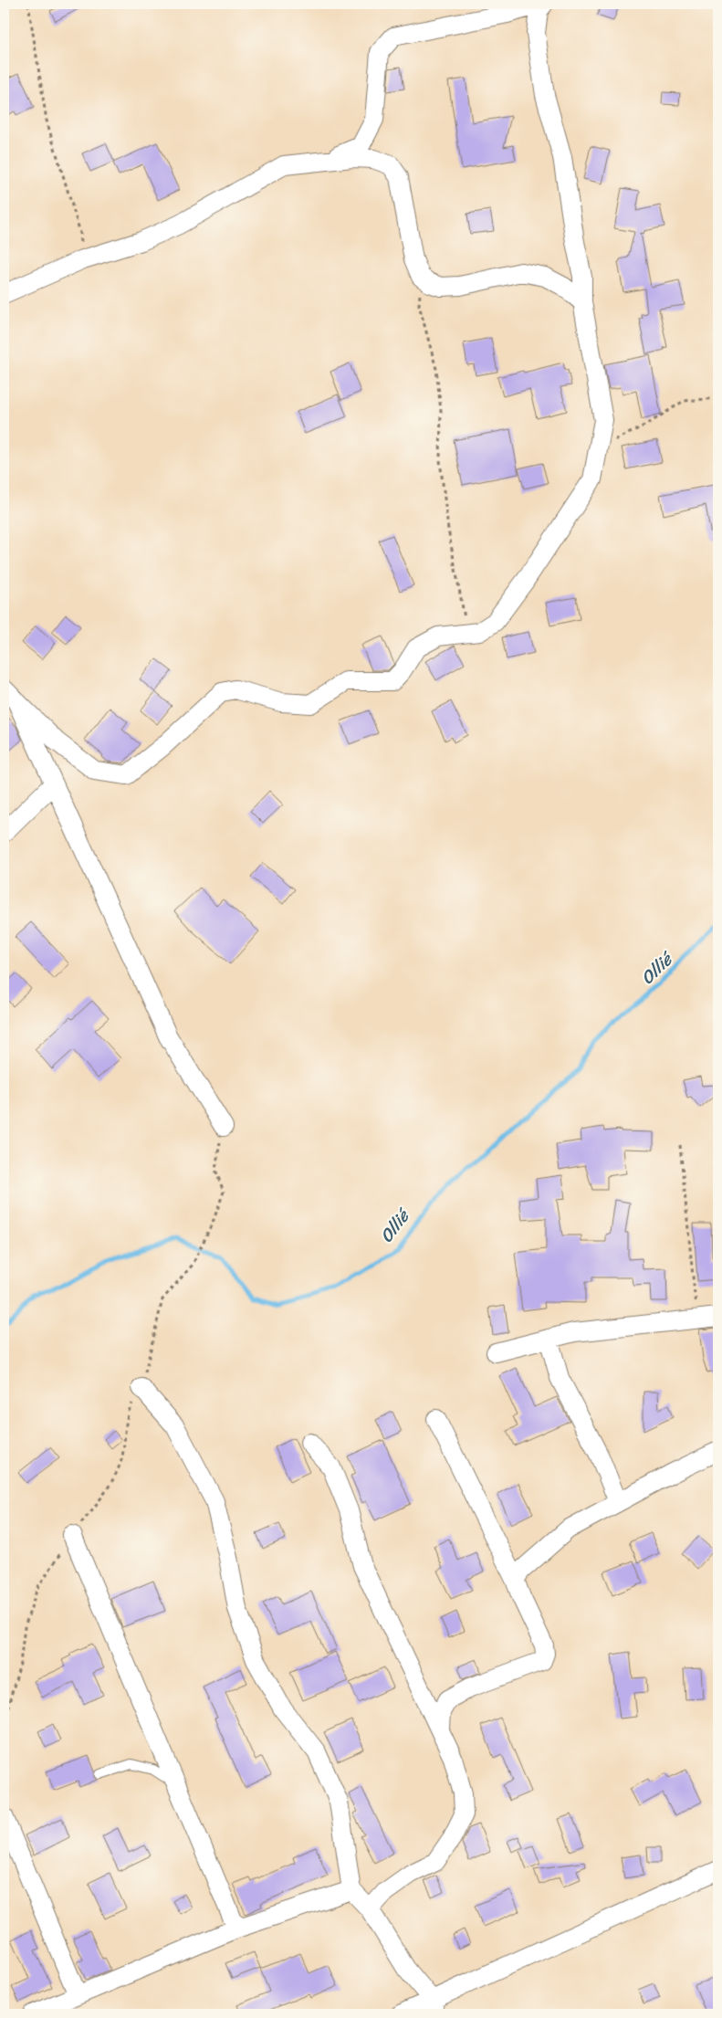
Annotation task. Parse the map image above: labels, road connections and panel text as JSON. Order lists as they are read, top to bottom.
{
  "water": ["Ollié"]
}
